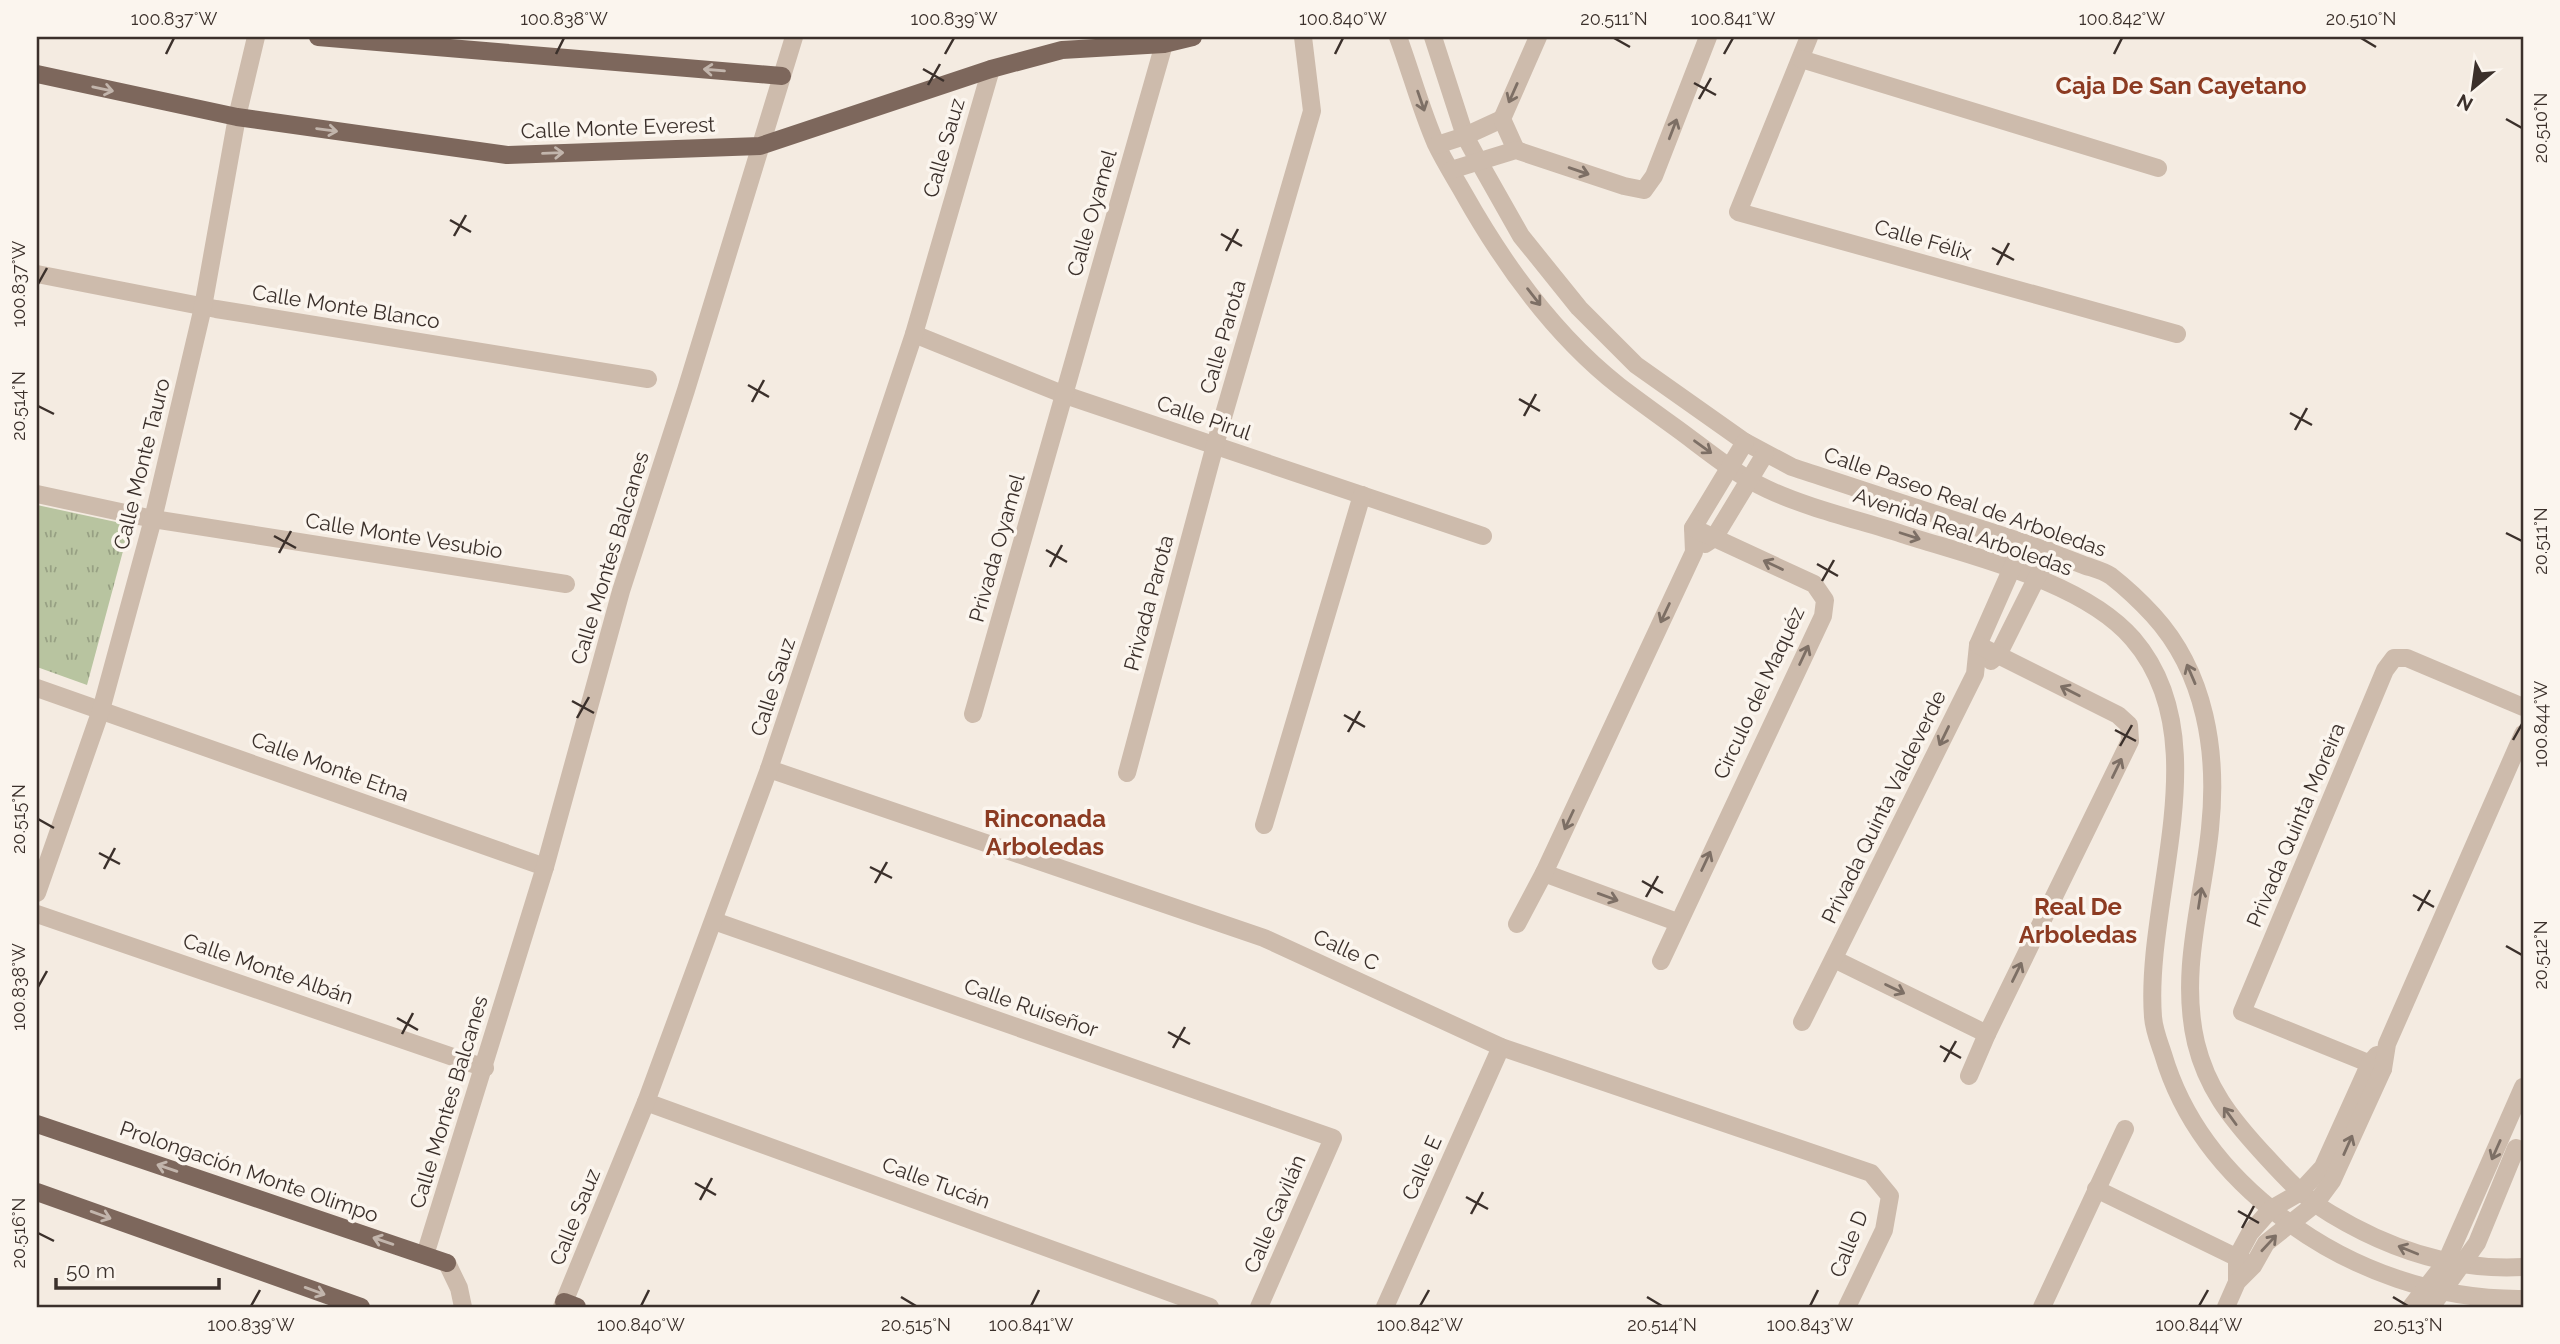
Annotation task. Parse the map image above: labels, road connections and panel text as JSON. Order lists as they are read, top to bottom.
{
  "streets": {
    "main road": ["Calle Monte Everest", "Prolongación Monte Olimpo"],
    "street": [
      "Calle Sauz",
      "Calle Oyamel",
      "Calle Félix",
      "Calle Monte Blanco",
      "Calle Parota",
      "Calle Pirul",
      "Calle Monte Tauro",
      "Calle Paseo Real de Arboledas",
      "Avenida Real Arboledas",
      "Calle Monte Vesubio",
      "Privada Oyamel",
      "Calle Montes Balcanes",
      "Privada Parota",
      "Circulo del Maquéz",
      "Calle Monte Etna",
      "Privada Quinta Valdeverde",
      "Privada Quinta Moreira",
      "Calle C",
      "Calle Monte Albán",
      "Calle Ruiseñor",
      "Calle E",
      "Calle Tucán",
      "Calle Gavilán",
      "Calle D"
    ]
  },
  "crossings": [
    ["Calle Monte Everest", "Calle Sauz"],
    ["Calle Monte Everest", "Calle Oyamel"],
    ["Calle Monte Everest", "Calle Monte Tauro"],
    ["Calle Monte Everest", "Calle Montes Balcanes"],
    ["Calle Sauz", "Calle Pirul"],
    ["Calle Sauz", "Calle C"],
    ["Calle Sauz", "Calle Ruiseñor"],
    ["Calle Sauz", "Calle Tucán"],
    ["Calle Oyamel", "Calle Pirul"],
    ["Calle Oyamel", "Privada Oyamel"],
    ["Calle Monte Blanco", "Calle Monte Tauro"],
    ["Calle Parota", "Calle Pirul"],
    ["Calle Parota", "Privada Parota"],
    ["Calle Pirul", "Privada Oyamel"],
    ["Calle Pirul", "Privada Parota"],
    ["Calle Monte Tauro", "Calle Monte Vesubio"],
    ["Calle Monte Tauro", "Calle Monte Etna"],
    ["Calle Paseo Real de Arboledas", "Privada Quinta Valdeverde"],
    ["Avenida Real Arboledas", "Privada Quinta Valdeverde"],
    ["Calle Montes Balcanes", "Calle Monte Etna"],
    ["Calle Montes Balcanes", "Calle Monte Albán"],
    ["Calle Montes Balcanes", "Prolongación Monte Olimpo"],
    ["Calle C", "Calle E"],
    ["Calle C", "Calle D"],
    ["Calle Ruiseñor", "Calle Gavilán"]
  ],
  "one_way": ["Calle Paseo Real de Arboledas", "Avenida Real Arboledas"],
  "districts": ["Caja De San Cayetano", "Rinconada Arboledas", "Real De Arboledas"],
  "scale_bar": "50 m",
  "north": "bottom left",
  "coordinates": [
    "100.837°W",
    "100.838°W",
    "100.839°W",
    "100.840°W",
    "20.511°N",
    "100.841°W",
    "100.842°W",
    "20.510°N",
    "20.514°N",
    "100.844°W",
    "20.515°N",
    "20.512°N",
    "20.516°N",
    "100.843°W",
    "20.513°N"
  ]
}
